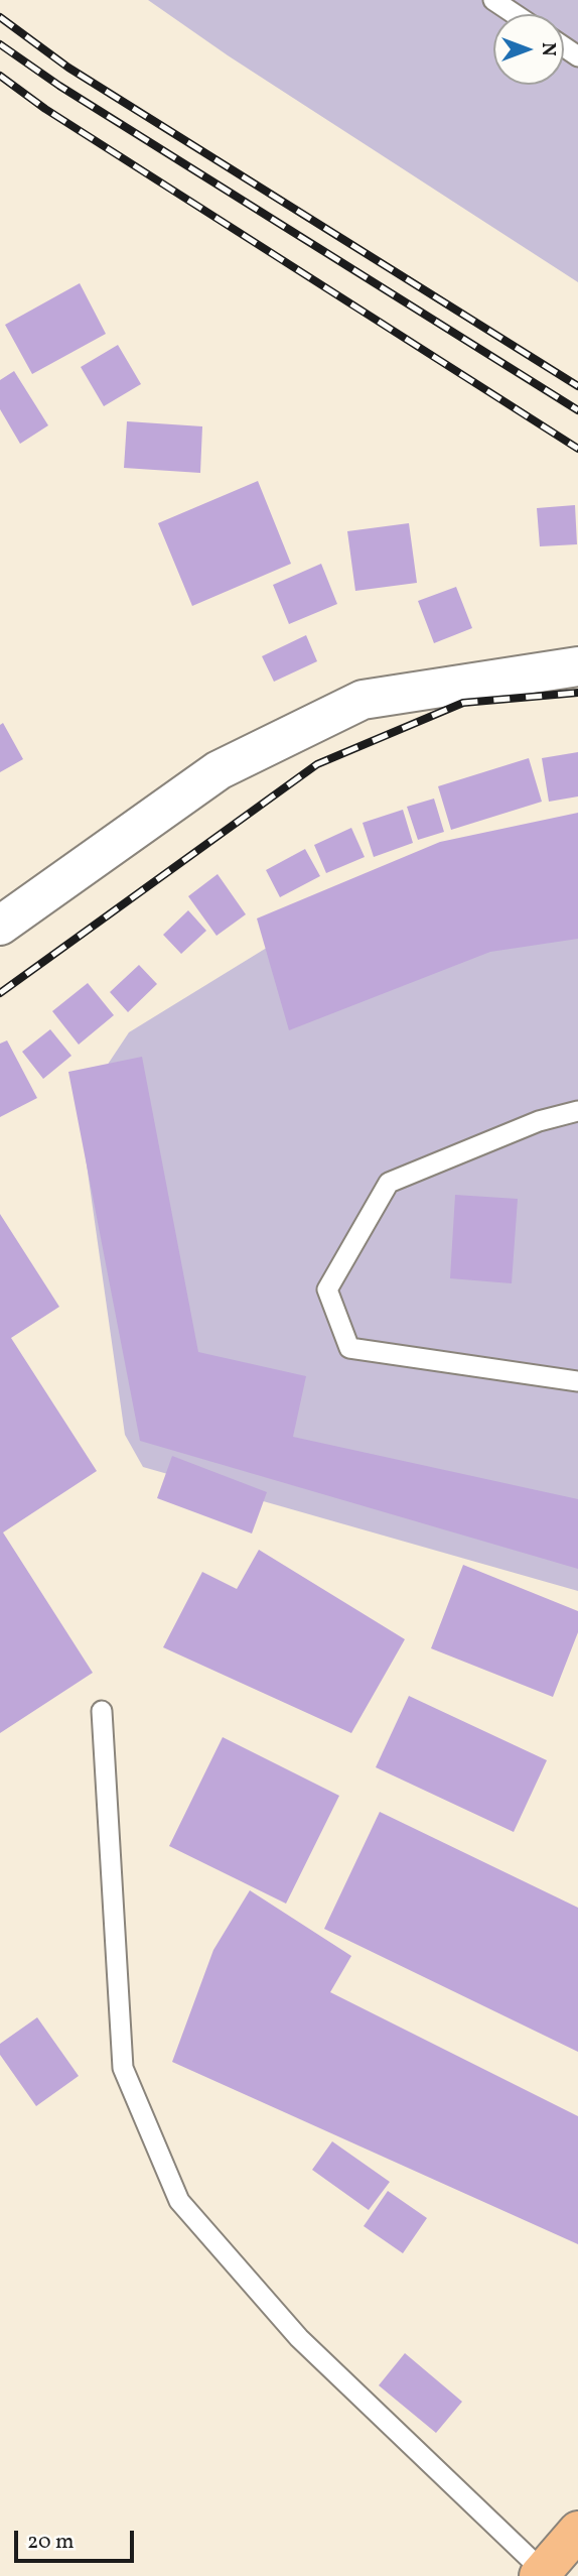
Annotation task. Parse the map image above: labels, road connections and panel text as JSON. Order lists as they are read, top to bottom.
{
  "scale_bar": "20 m",
  "north": "right"
}
